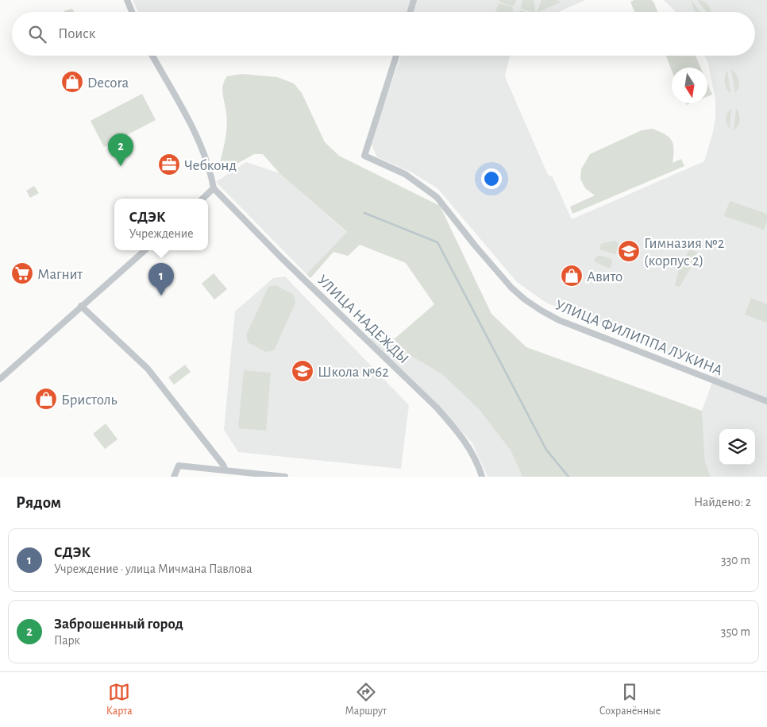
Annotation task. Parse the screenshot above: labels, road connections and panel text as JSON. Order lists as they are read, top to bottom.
{
  "streets": {
    "street": ["УЛИЦА НАДЕЖДЫ", "УЛИЦА ФИЛИППА ЛУКИНА"]
  },
  "places": {
    "shop": ["Decora", "Авито", "Бристоль"],
    "office": ["Чебконд"],
    "school or university": ["Гимназия №2 (корпус 2)", "Школа №62"],
    "supermarket": ["Магнит"]
  },
  "north": "bottom",
  "page": {
    "search": "Поиск",
    "pins": ["2", "1"],
    "popup": ["СДЭК", "Учреждение"],
    "heading": ["Рядом", "Найдено: 2"],
    "list": [
      {
        "mark": "1",
        "name": "СДЭК",
        "note": "Учреждение · улица Мичмана Павлова",
        "value": "330 m"
      },
      {
        "mark": "2",
        "name": "Заброшенный город",
        "note": "Парк",
        "value": "350 m"
      }
    ],
    "nav": ["Карта", "Маршрут", "Сохранённые"]
  }
}
